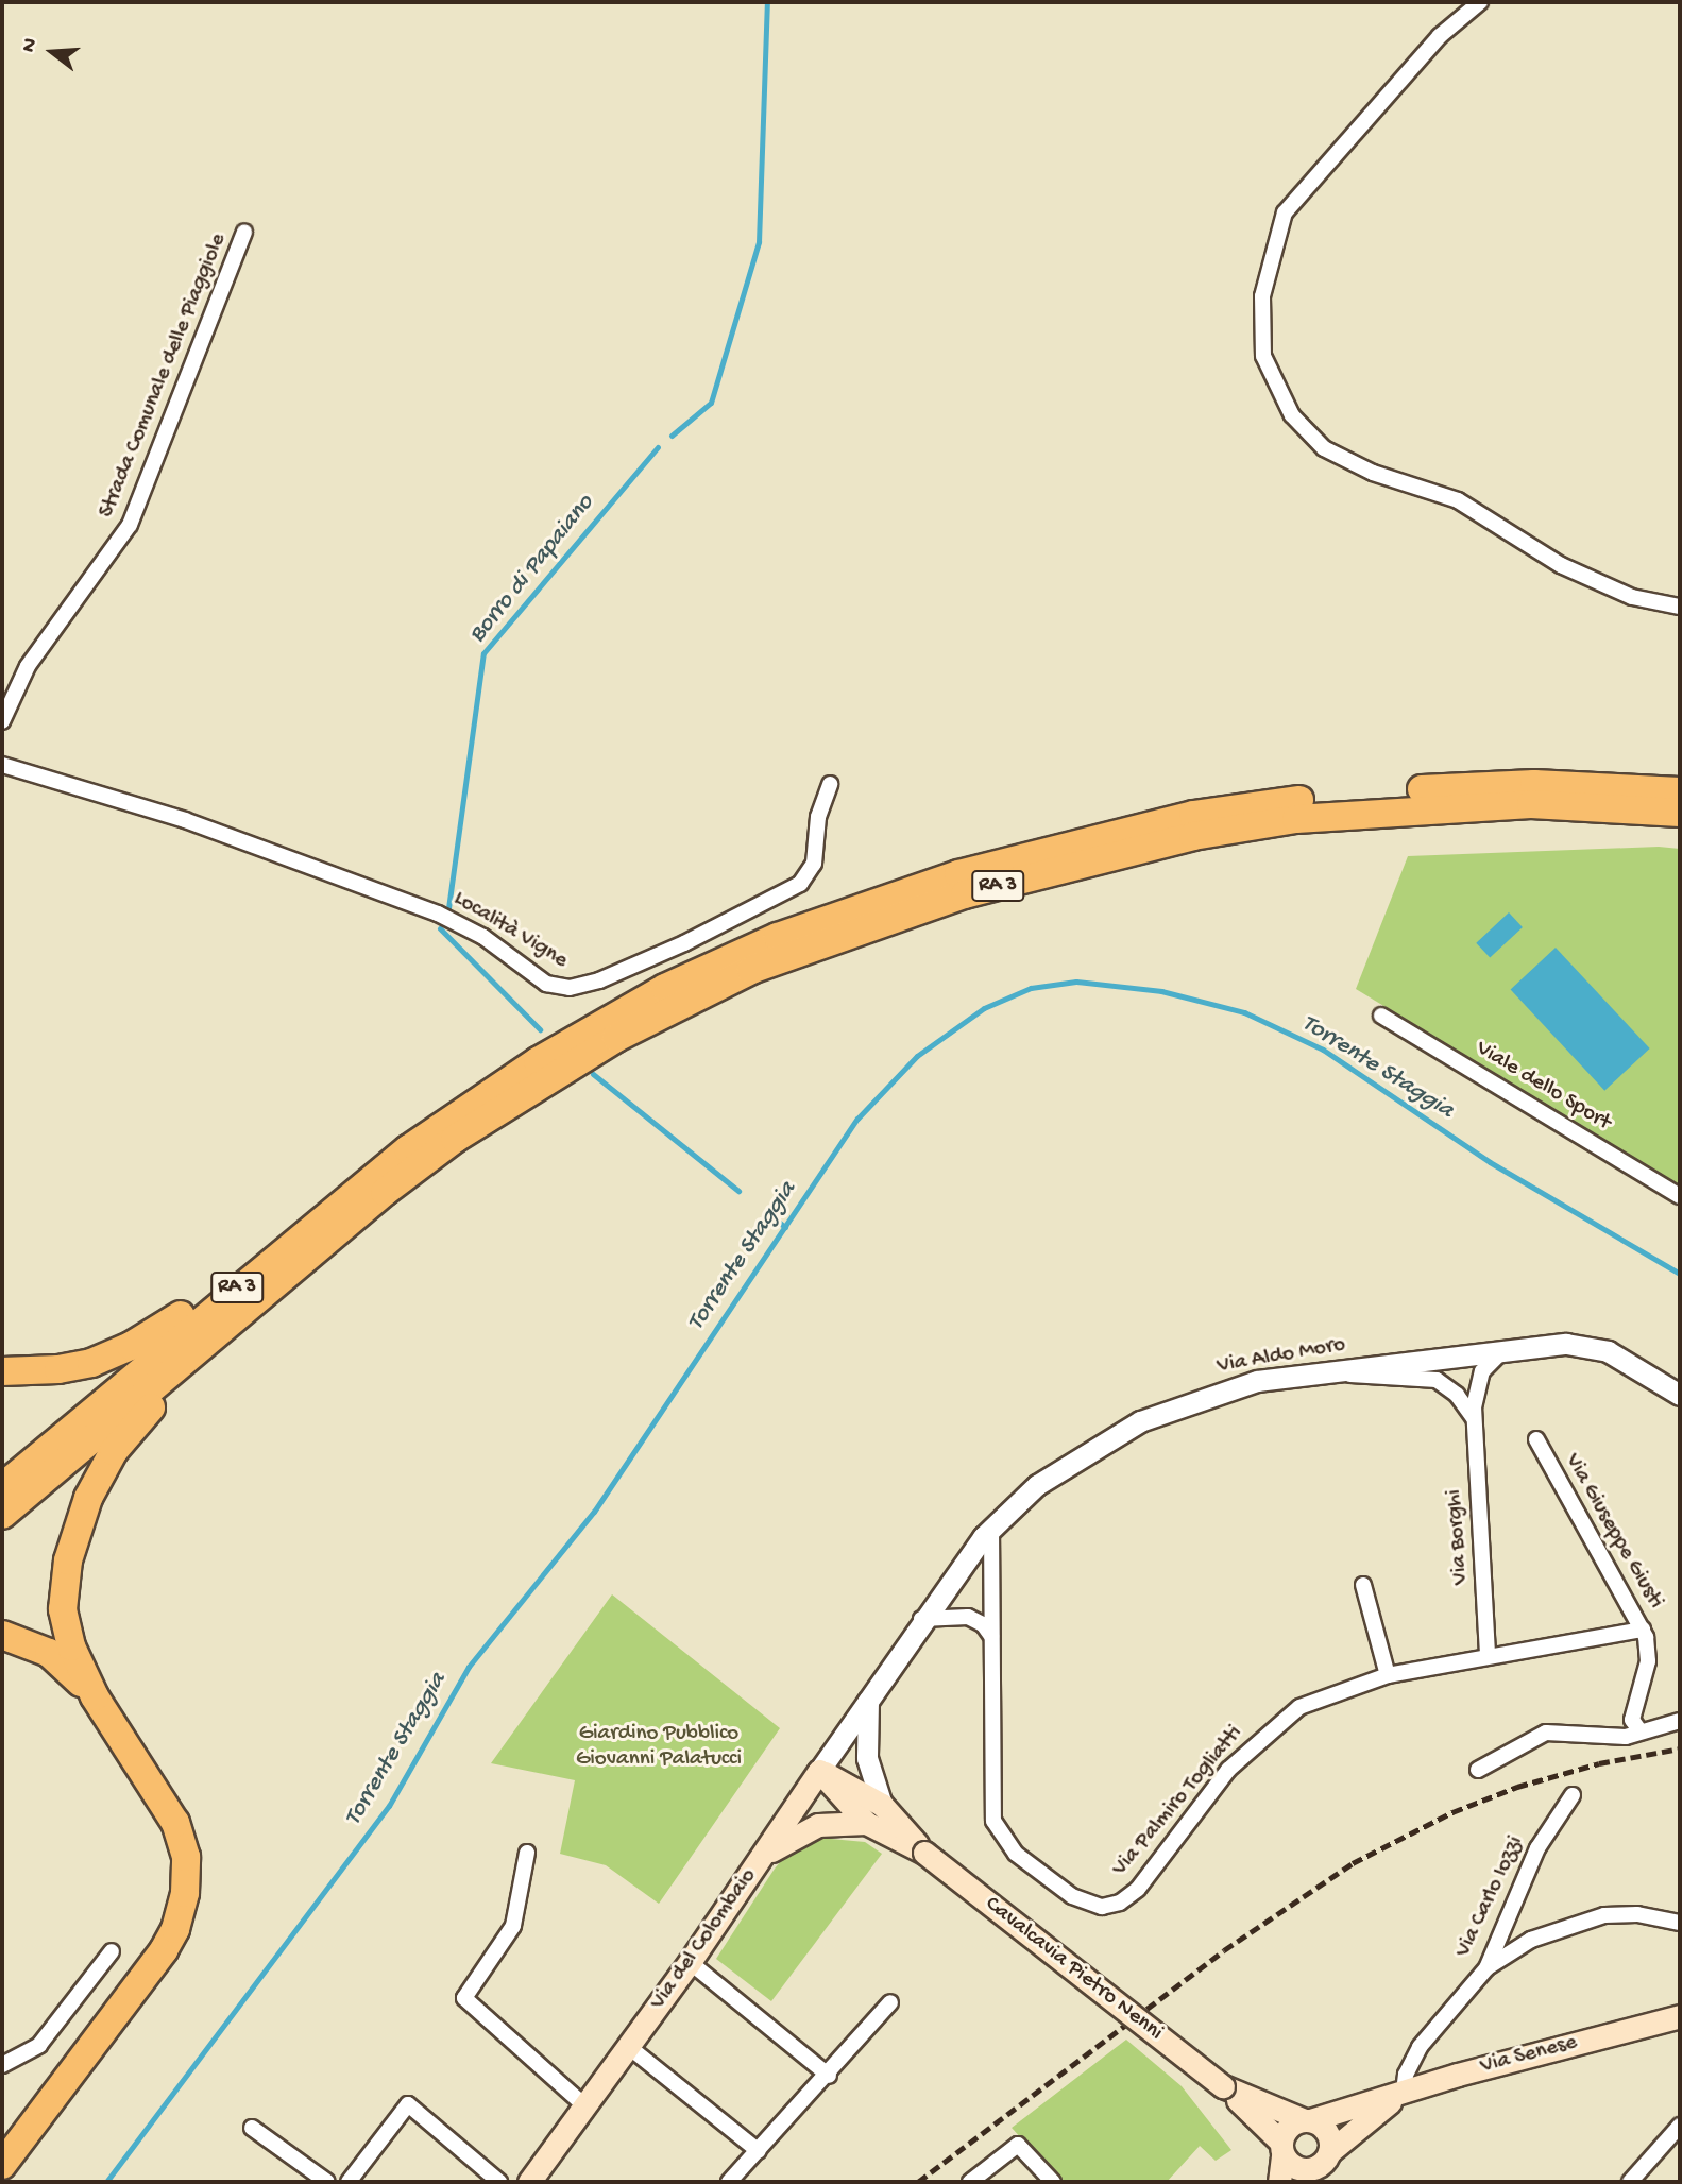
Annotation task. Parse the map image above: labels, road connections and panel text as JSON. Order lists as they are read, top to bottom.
{
  "streets": {
    "highway": ["RA 3"],
    "main road": ["Via del Colombaio", "Cavalcavia Pietro Nenni", "Via Senese"],
    "street": [
      "Strada Comunale delle Piaggiole",
      "Località Vigne",
      "Viale dello Sport",
      "Via Aldo Moro",
      "Via Giuseppe Giusti",
      "Via Borghi",
      "Via Palmiro Togliatti",
      "Via Carlo Iozzi"
    ]
  },
  "crossings": [
    ["Via Aldo Moro", "Via Borghi"],
    ["Via Aldo Moro", "Via Palmiro Togliatti"],
    ["Via Aldo Moro", "Via del Colombaio"],
    ["Via Aldo Moro", "Cavalcavia Pietro Nenni"],
    ["Via Giuseppe Giusti", "Via Palmiro Togliatti"],
    ["Via Borghi", "Via Palmiro Togliatti"],
    ["Via Carlo Iozzi", "Via Senese"],
    ["Via del Colombaio", "Cavalcavia Pietro Nenni"],
    ["Cavalcavia Pietro Nenni", "Via Senese"]
  ],
  "water": ["Borro di Papaiano", "Torrente Staggia"],
  "parks": ["Giardino Pubblico Giovanni Palatucci"],
  "north": "left"
}
